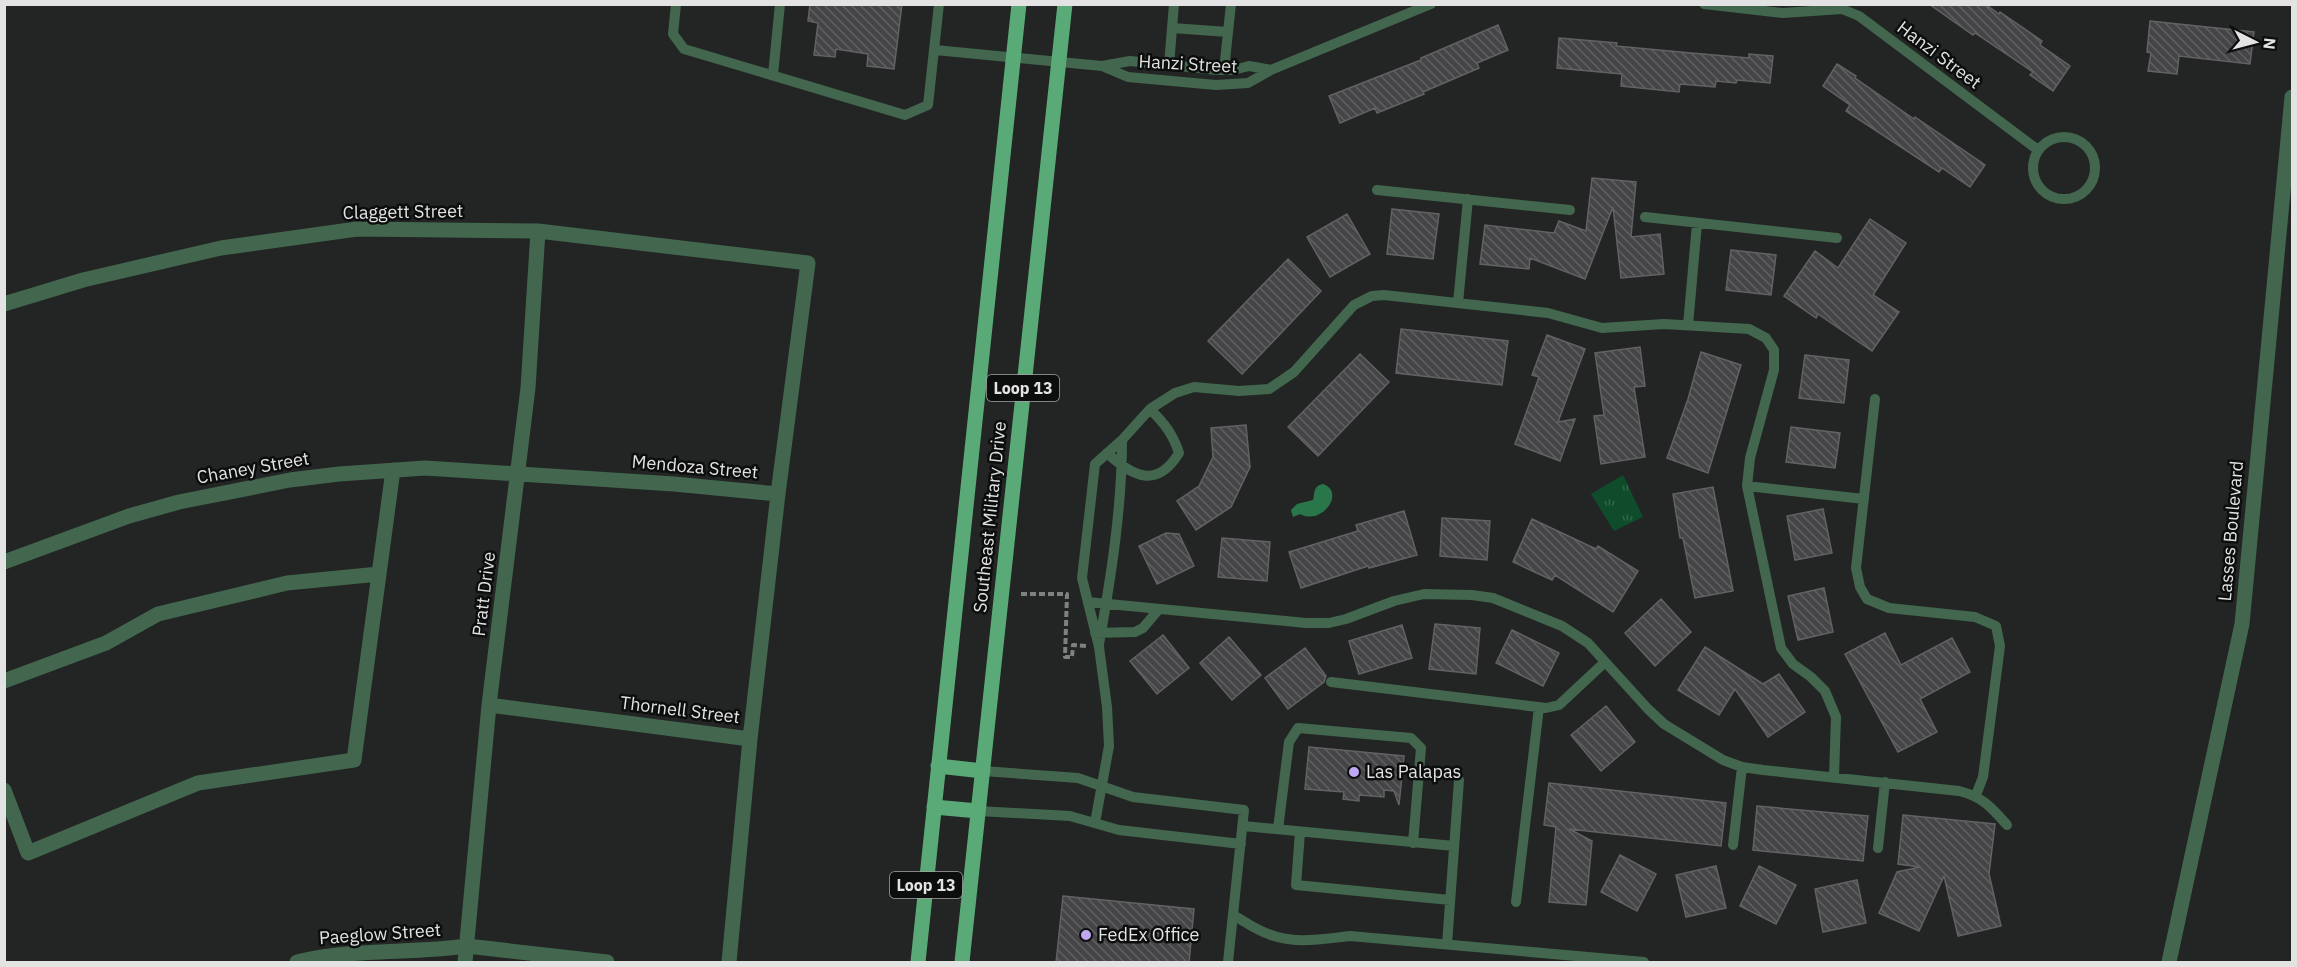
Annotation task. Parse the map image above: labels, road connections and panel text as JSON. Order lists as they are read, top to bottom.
{
  "streets": {
    "main road": ["Loop 13", "Southeast Military Drive"],
    "street": [
      "Claggett Street",
      "Mendoza Street",
      "Chaney Street",
      "Lasses Boulevard",
      "Pratt Drive",
      "Thornell Street",
      "Paeglow Street"
    ],
    "lane": ["Hanzi Street"]
  },
  "crossings": [
    ["Hanzi Street", "Southeast Military Drive"],
    ["Claggett Street", "Mendoza Street"],
    ["Claggett Street", "Pratt Drive"],
    ["Mendoza Street", "Chaney Street"],
    ["Mendoza Street", "Pratt Drive"],
    ["Chaney Street", "Pratt Drive"],
    ["Pratt Drive", "Thornell Street"],
    ["Pratt Drive", "Paeglow Street"]
  ],
  "places": ["Las Palapas", "FedEx Office"],
  "north": "right"
}
